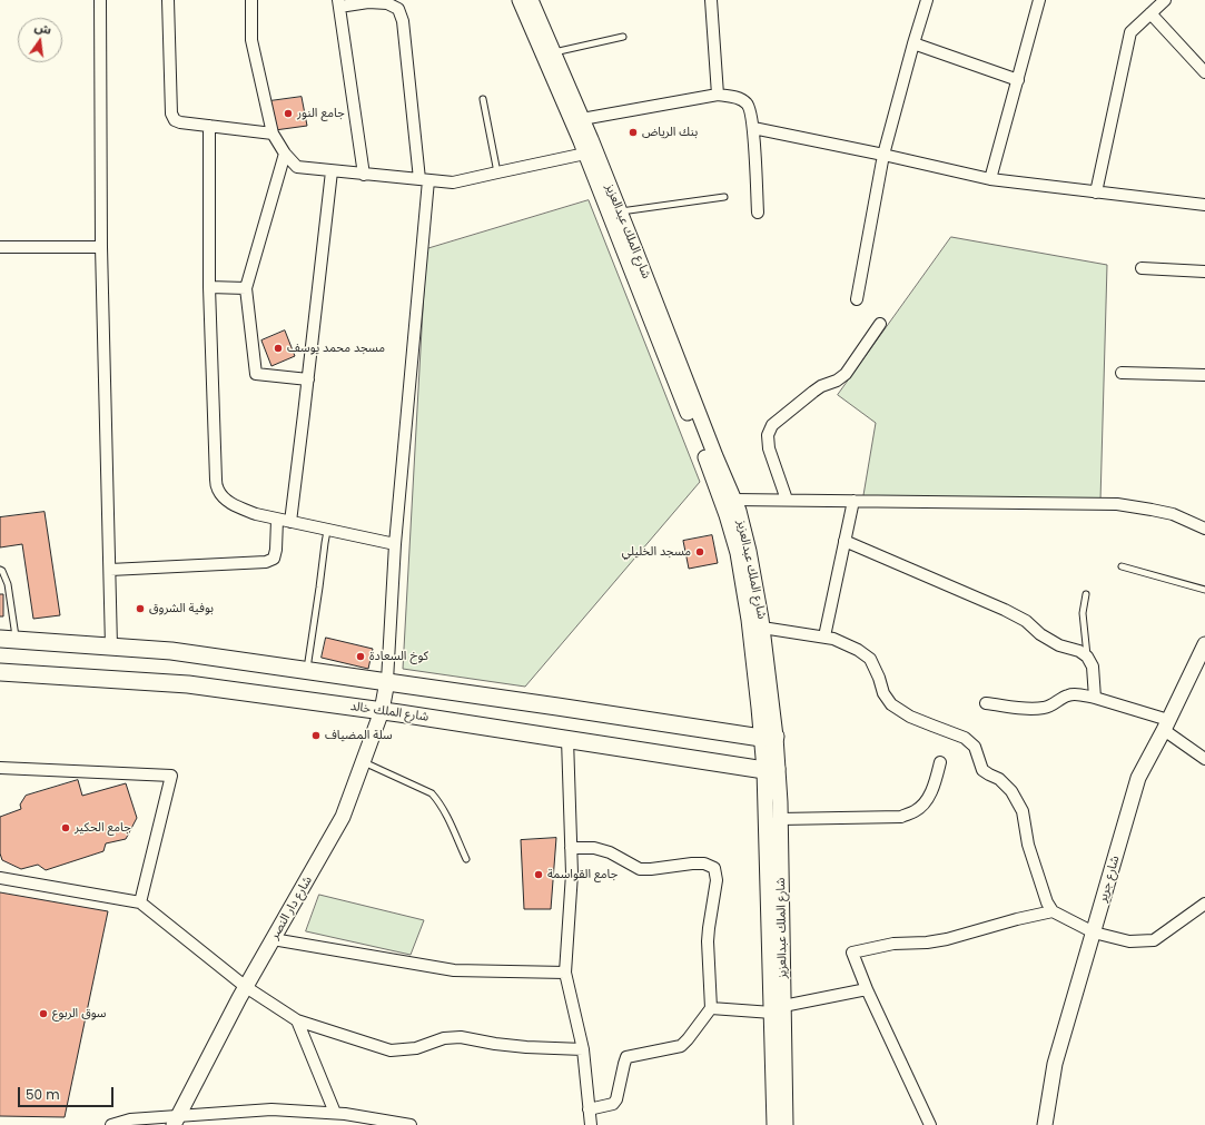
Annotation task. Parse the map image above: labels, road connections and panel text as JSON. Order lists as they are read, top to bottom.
{
  "streets": {
    "main road": ["شارع الملك خالد"],
    "street": ["شارع الملك عبدالعزيز", "شارع جرير", "شارع دار النصر"]
  },
  "crossings": [
    ["شارع الملك عبدالعزيز", "شارع الملك خالد"],
    ["شارع الملك خالد", "شارع دار النصر"]
  ],
  "places": [
    "جامع النور",
    "بنك الرياض",
    "مسجد محمد يوسف",
    "مسجد الخليلي",
    "بوفية الشروق",
    "كوخ السعادة",
    "سلة المضياف",
    "جامع الحكير",
    "جامع القواسمة",
    "سوق الربوع"
  ],
  "scale_bar": "50 m",
  "north": "top"
}
